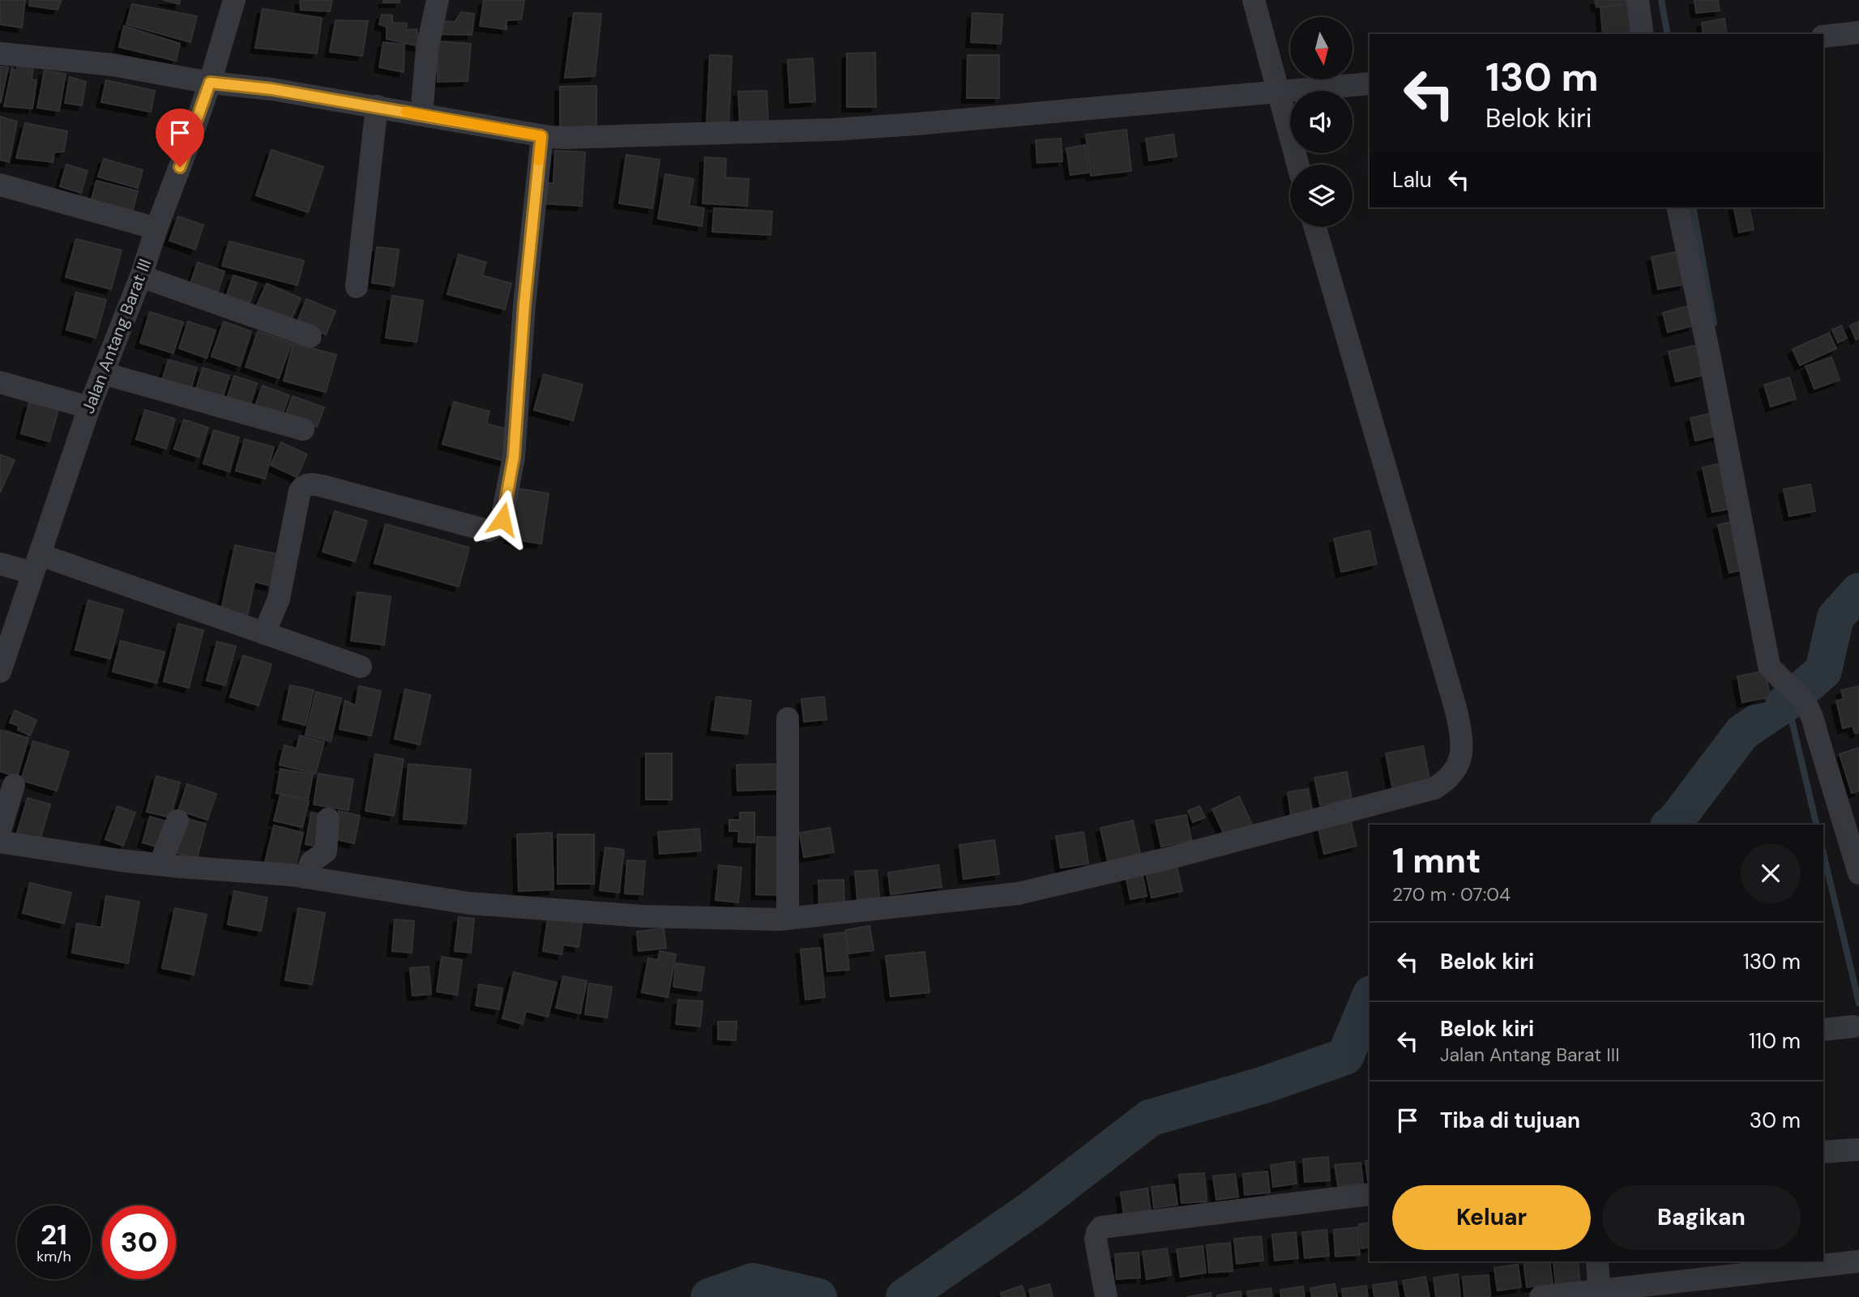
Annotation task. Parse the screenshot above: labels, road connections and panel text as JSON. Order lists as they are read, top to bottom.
{
  "streets": {
    "street": ["Jalan Antang Barat III"]
  },
  "north": "bottom",
  "page": {
    "turn": ["130 m", "Belok kiri"],
    "then": "Lalu",
    "heading": ["1 mnt", "270 m · 07:04"],
    "list": [
      {
        "name": "Belok kiri",
        "value": "130 m"
      },
      {
        "name": "Belok kiri",
        "note": "Jalan Antang Barat III",
        "value": "110 m"
      },
      {
        "name": "Tiba di tujuan",
        "value": "30 m"
      }
    ],
    "buttons": ["Keluar", "Bagikan"],
    "speed": "21 km/h",
    "limit": "30"
  }
}
